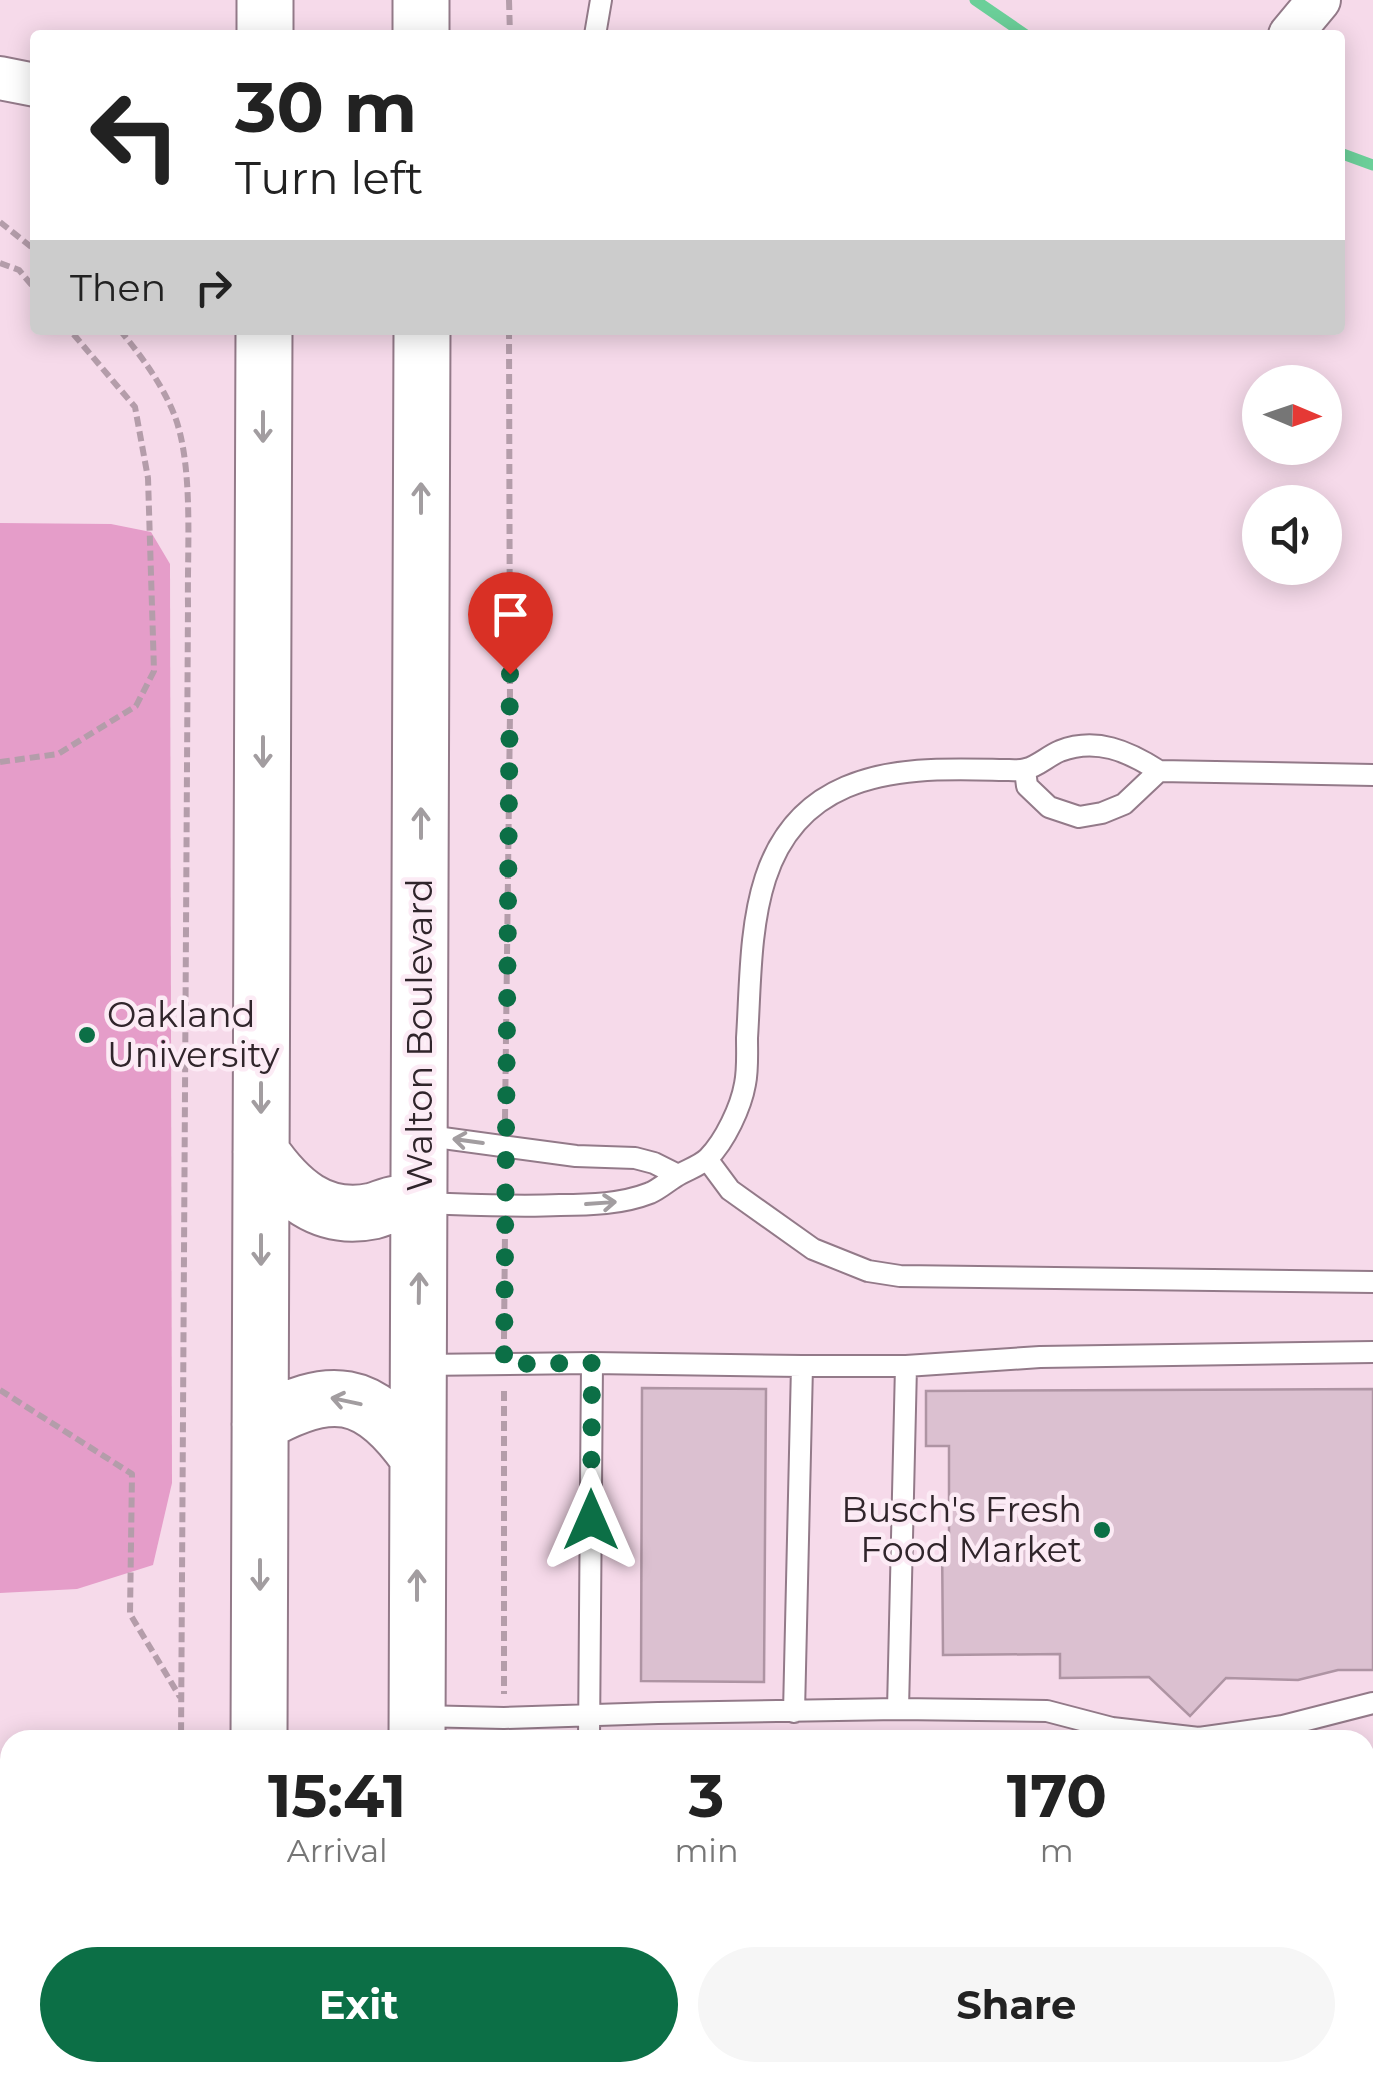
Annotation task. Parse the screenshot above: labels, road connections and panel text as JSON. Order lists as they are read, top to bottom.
{
  "streets": {
    "main road": ["Walton Boulevard"]
  },
  "places": ["Oakland University", "Busch's Fresh Food Market"],
  "north": "right",
  "page": {
    "turn": ["30 m", "Turn left"],
    "then": "Then",
    "eta": [
      "15:41",
      "Arrival",
      "3",
      "min",
      "170",
      "m"
    ],
    "buttons": ["Exit", "Share"]
  }
}
